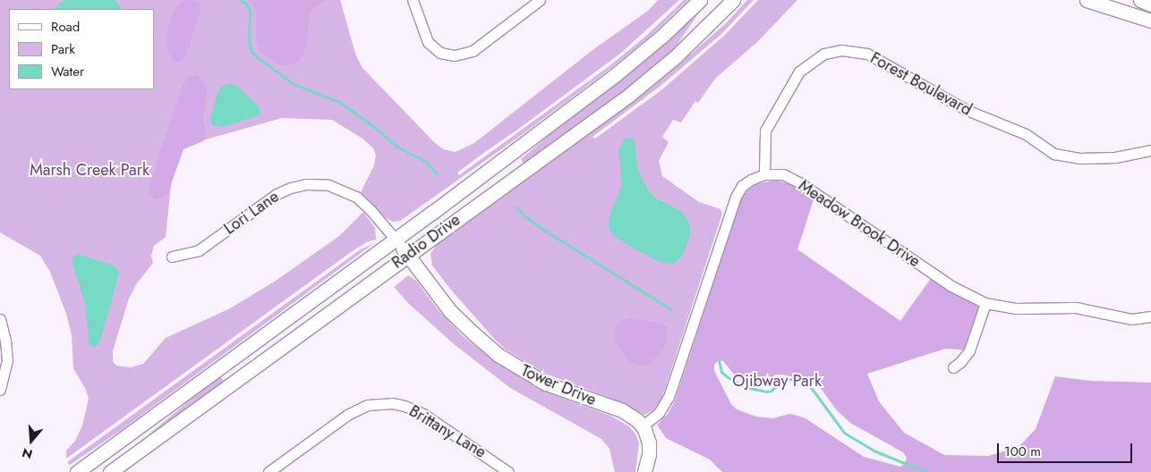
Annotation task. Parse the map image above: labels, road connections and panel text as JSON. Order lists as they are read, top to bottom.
{
  "streets": {
    "main road": ["Radio Drive", "Tower Drive"],
    "street": [
      "Forest Boulevard",
      "Lori Lane",
      "Meadow Brook Drive",
      "Brittany Lane"
    ]
  },
  "crossings": [
    ["Forest Boulevard", "Meadow Brook Drive"],
    ["Lori Lane", "Radio Drive"],
    ["Lori Lane", "Tower Drive"],
    ["Radio Drive", "Tower Drive"]
  ],
  "parks": ["Marsh Creek Park", "Ojibway Park"],
  "legend": ["Road", "Park", "Water"],
  "scale_bar": "100 m",
  "north": "bottom"
}
